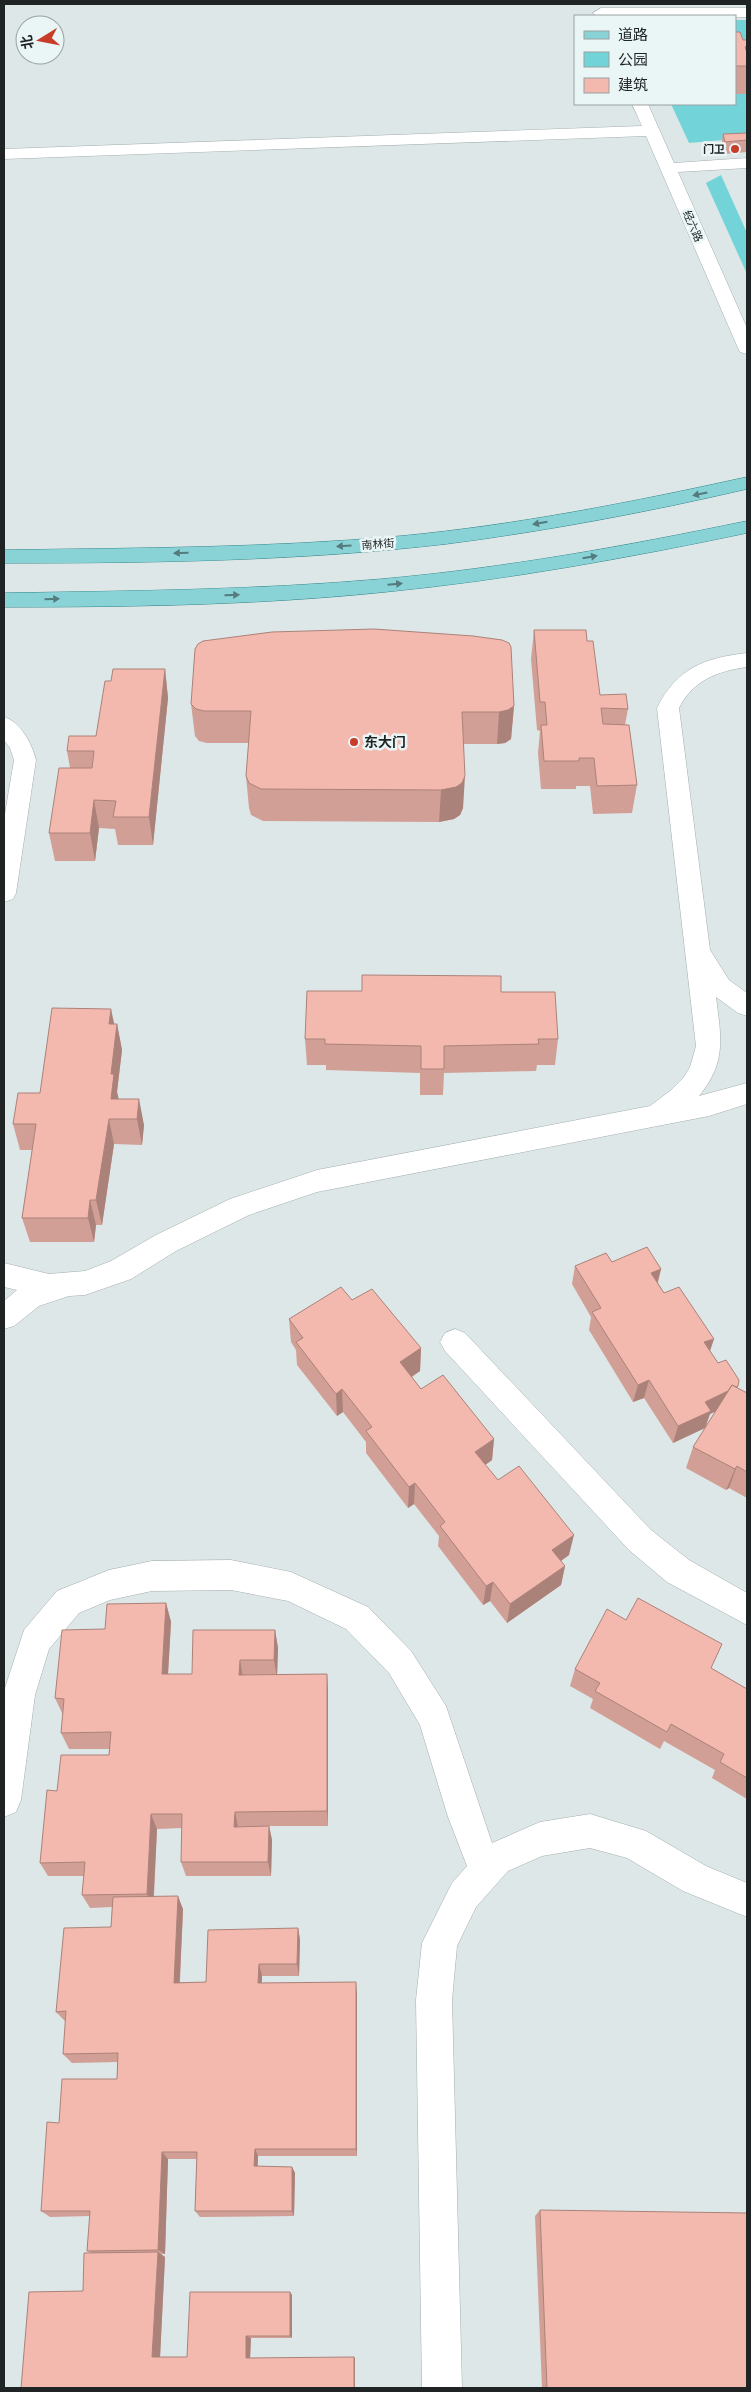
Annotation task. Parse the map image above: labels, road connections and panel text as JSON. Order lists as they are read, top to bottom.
{
  "streets": {
    "main road": ["南林街"],
    "street": ["经六路"]
  },
  "places": ["门卫", "东大门"],
  "legend": ["道路", "公园", "建筑"],
  "north": "left"
}
